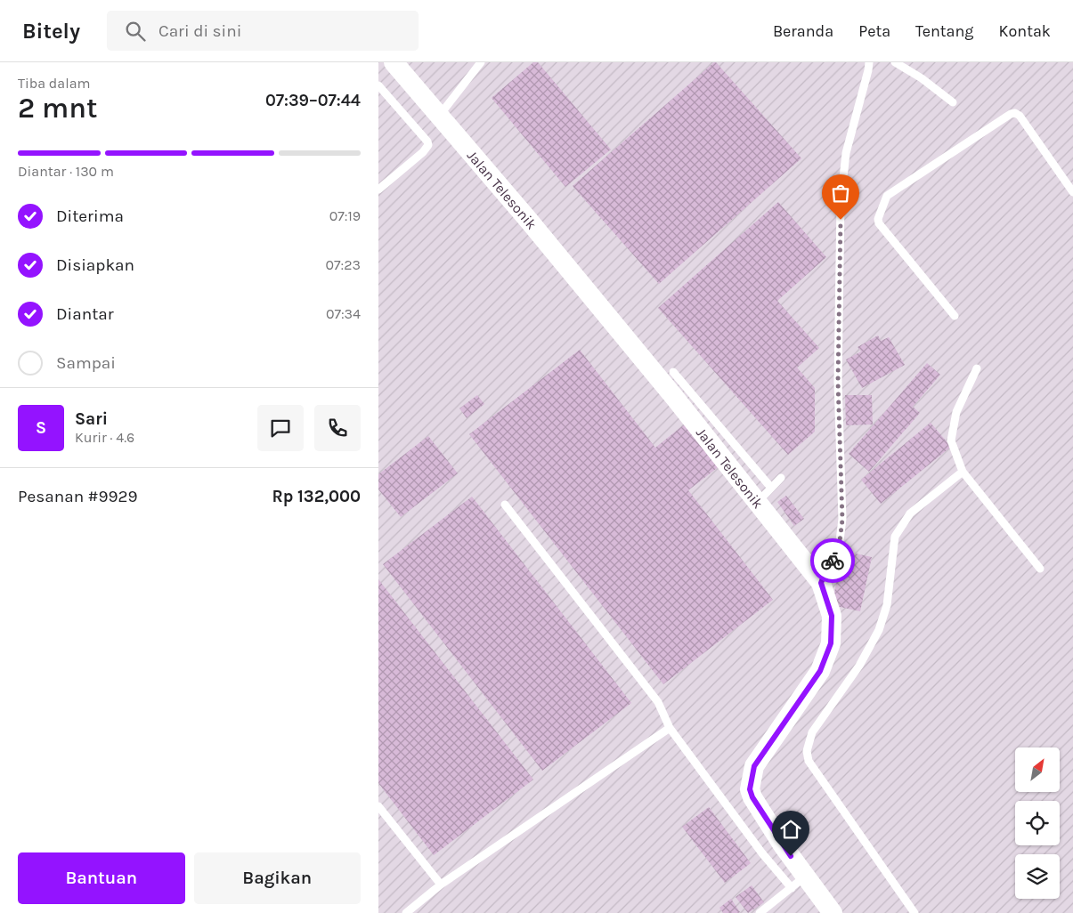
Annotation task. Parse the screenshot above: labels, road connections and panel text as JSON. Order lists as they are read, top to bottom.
{
  "streets": {
    "street": ["Jalan Telesonik"]
  },
  "north": "top right",
  "page": {
    "header": "Bitely",
    "search": "Cari di sini",
    "nav": [
      "Beranda",
      "Peta",
      "Tentang",
      "Kontak"
    ],
    "heading": ["2 mnt", "Tiba dalam", "07:39–07:44"],
    "panel": [
      "Sari",
      "Kurir · 4.6",
      "Pesanan #9929",
      "Rp 132,000"
    ],
    "bar": "Diantar · 130 m",
    "list": [
      ["Diterima", "07:19"],
      ["Disiapkan", "07:23"],
      ["Diantar", "07:34"],
      "Sampai"
    ],
    "round": "S",
    "buttons": ["Bantuan", "Bagikan"]
  }
}
